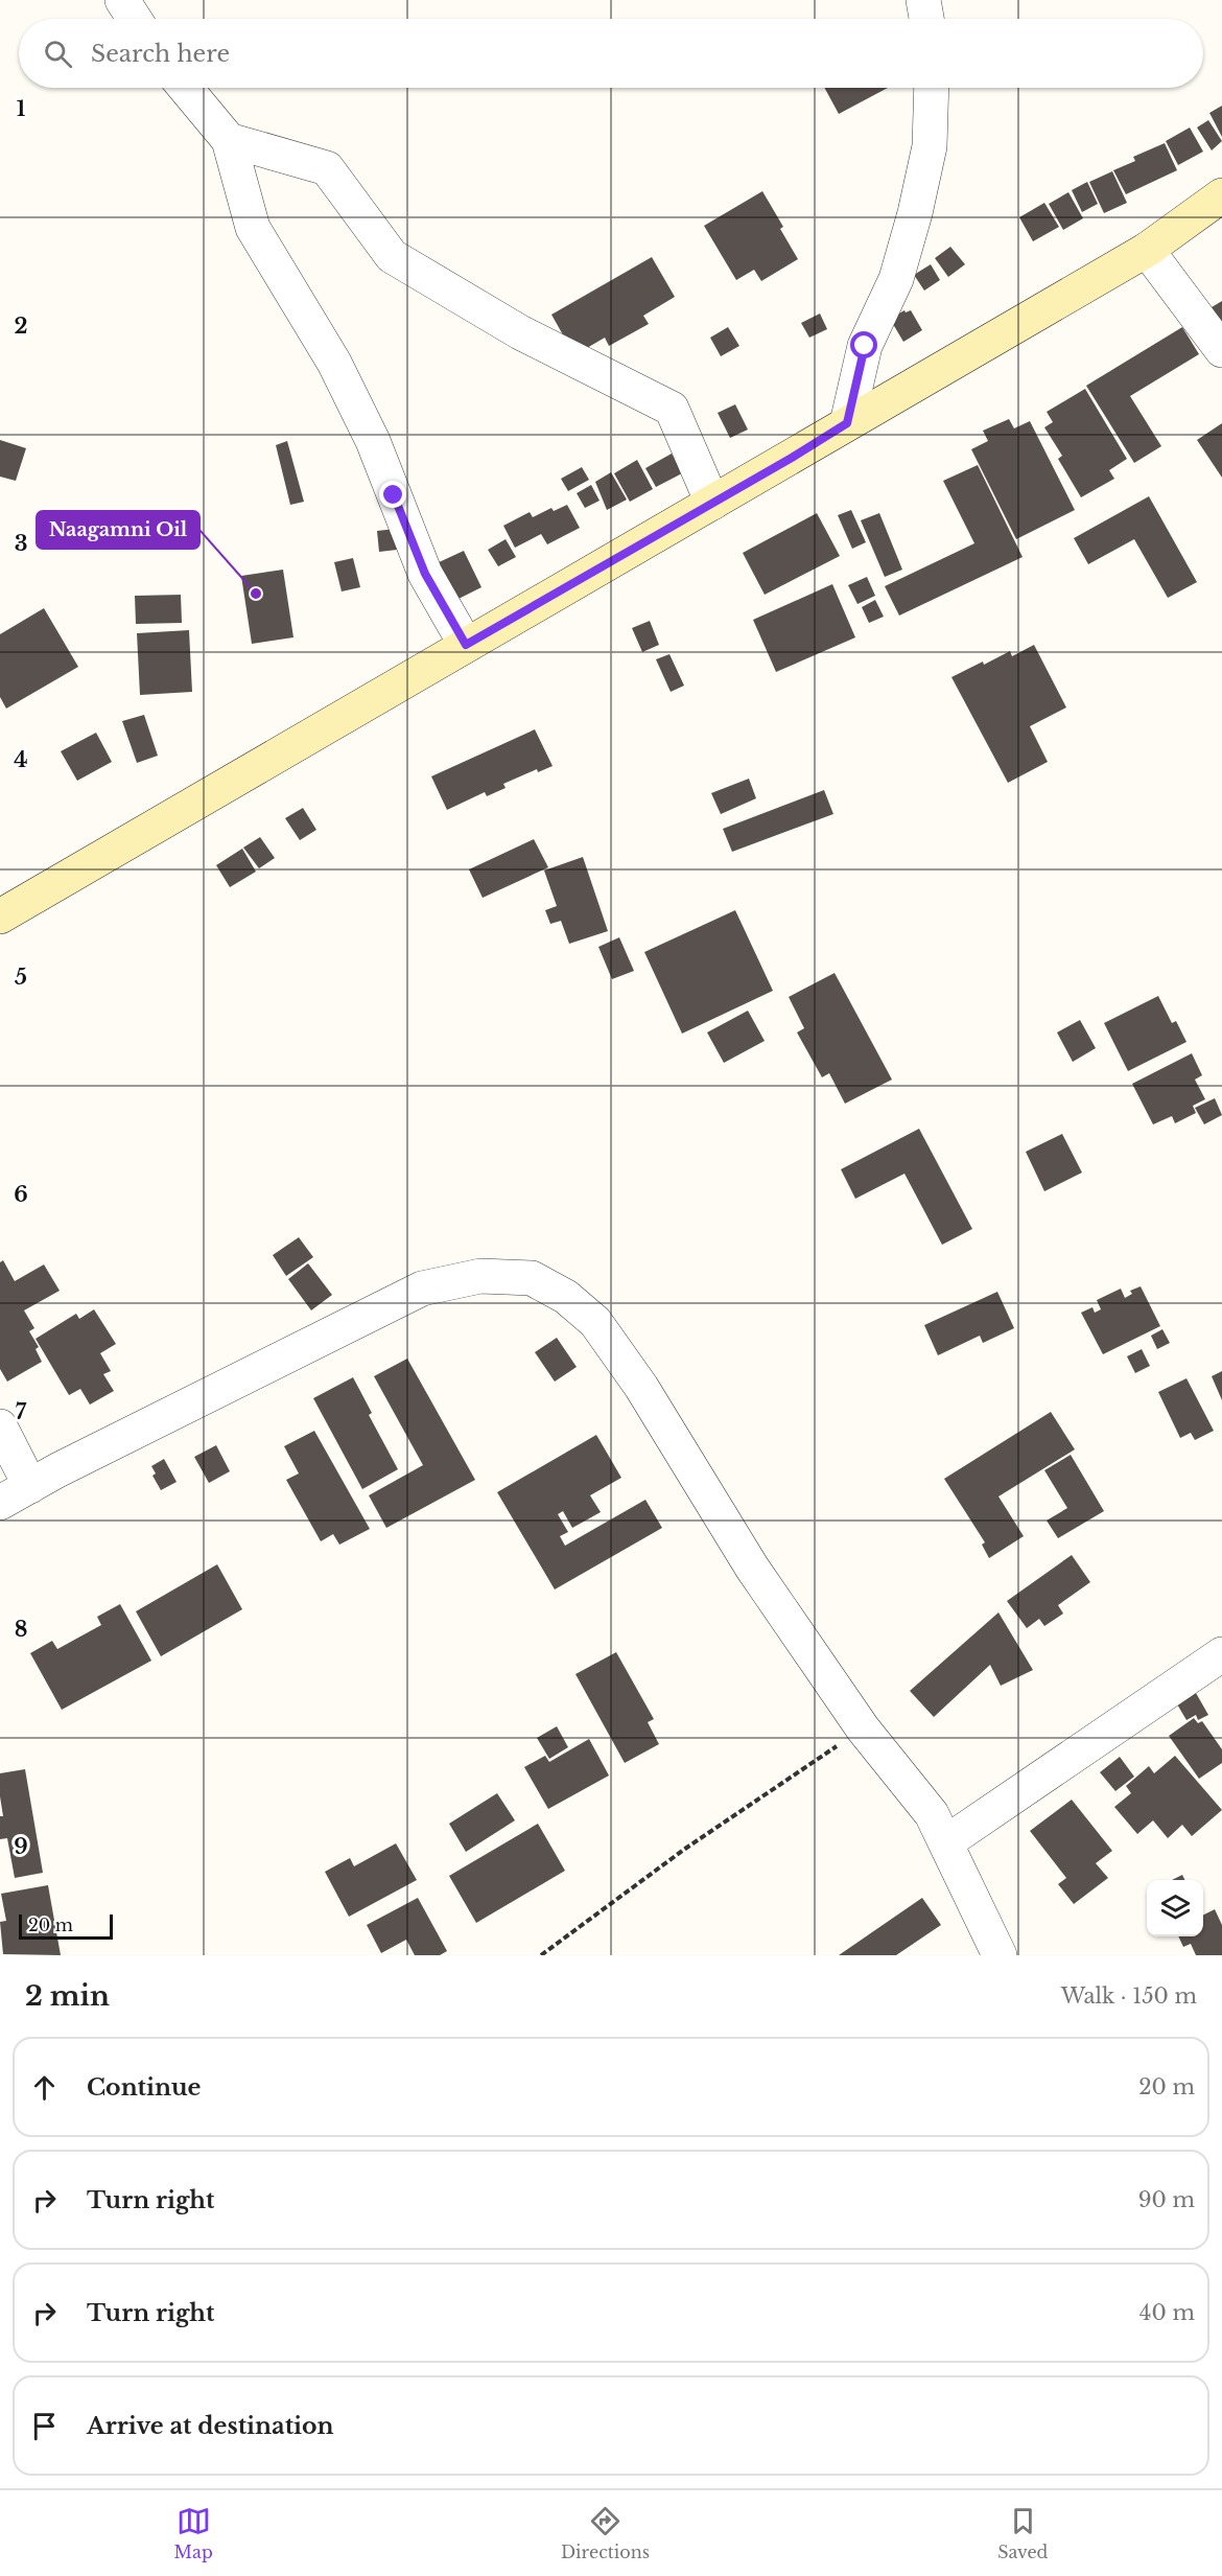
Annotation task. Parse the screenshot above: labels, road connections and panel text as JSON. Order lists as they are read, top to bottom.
{
  "places": ["Naagamni Oil"],
  "scale_bar": "20 m",
  "page": {
    "search": "Search here",
    "scale": "20 m",
    "heading": ["2 min", "Walk · 150 m"],
    "list": [
      ["Continue", "20 m"],
      ["Turn right", "90 m"],
      ["Turn right", "40 m"],
      "Arrive at destination"
    ],
    "nav": ["Map", "Directions", "Saved"]
  },
  "grid": {
    "rows": [
      "1",
      "2",
      "3",
      "4",
      "5",
      "6",
      "7",
      "8",
      "9"
    ]
  }
}
